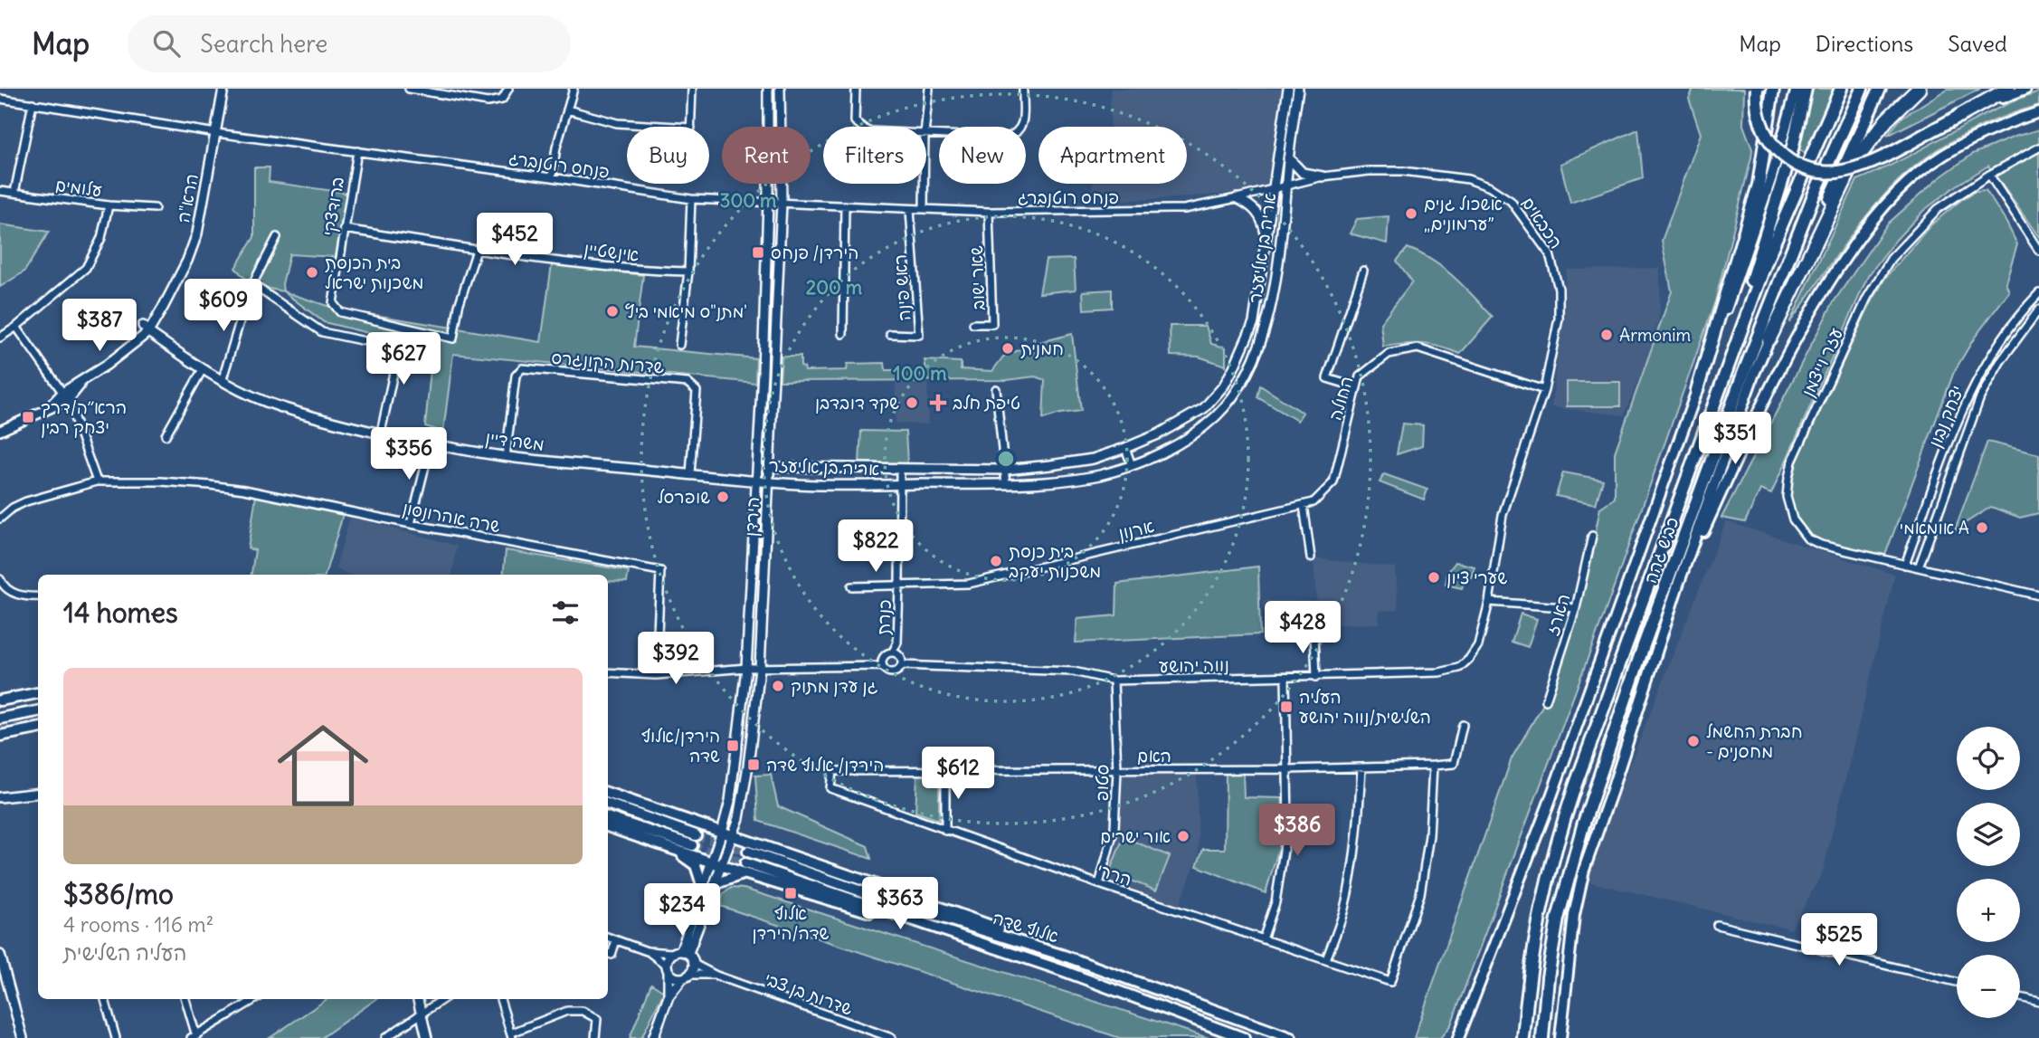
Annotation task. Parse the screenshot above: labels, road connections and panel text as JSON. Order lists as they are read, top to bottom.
{
  "streets": {
    "highway": ["כביש גהה"],
    "main road": ["אלוף שדה"],
    "street": [
      "פנחס רוטנברג",
      "עלומים",
      "הרא\"ה",
      "ברודצקי",
      "הכבאים",
      "אריה בן אליעזר",
      "אינשטיין",
      "שאר ישוב",
      "ראש פינה",
      "שדרות הקונגרס",
      "עזר וייצמן",
      "החולה",
      "יצחק נבון",
      "משה דיין",
      "שרה אהרונסון",
      "הירדן",
      "ארנון",
      "הארז",
      "כנרת",
      "נווה יהושע",
      "האם",
      "סטופ",
      "הררי",
      "שדרות בן צבי"
    ]
  },
  "crossings": [
    ["פנחס רוטנברג", "הרא\"ה"],
    ["פנחס רוטנברג", "ברודצקי"],
    ["פנחס רוטנברג", "הכבאים"],
    ["פנחס רוטנברג", "אריה בן אליעזר"],
    ["פנחס רוטנברג", "שאר ישוב"],
    ["פנחס רוטנברג", "ראש פינה"],
    ["פנחס רוטנברג", "הירדן"],
    ["הרא\"ה", "משה דיין"],
    ["ברודצקי", "אינשטיין"],
    ["הכבאים", "אריה בן אליעזר"],
    ["הכבאים", "החולה"],
    ["הכבאים", "נווה יהושע"],
    ["אריה בן אליעזר", "משה דיין"],
    ["אריה בן אליעזר", "הירדן"],
    ["אריה בן אליעזר", "כנרת"],
    ["שדרות הקונגרס", "משה דיין"],
    ["עזר וייצמן", "יצחק נבון"],
    ["החולה", "ארנון"],
    ["החולה", "נווה יהושע"],
    ["משה דיין", "הירדן"],
    ["ארנון", "כנרת"],
    ["כנרת", "נווה יהושע"],
    ["נווה יהושע", "סטופ"],
    ["האם", "סטופ"],
    ["האם", "הררי"],
    ["סטופ", "הררי"]
  ],
  "places": {
    "other": [
      "אשכול גנים „ערמונים”",
      "בית הכנסת משכנות ישראל",
      "מתנ\"ס מיאמי ביץ'",
      "Armonim",
      "חמנית",
      "שקד דובדבן",
      "שופרסל",
      "אומאמי A",
      "בית כנסת משכנות יעקב",
      "שערי ציון",
      "גן עדן מתוק",
      "חברת החשמל - מחסנים",
      "אור ישרים"
    ],
    "transit": [
      "הירדן/ פנחס",
      "הרא״ה/דרך יצחק רבין",
      "העליה השלישית/נווה יהושע",
      "הירדן/אלוף שדה",
      "הירדן/ אלוף שדה",
      "אלוף שדה/הירדן"
    ],
    "health": ["טיפת חלב"]
  },
  "page": {
    "header": "Map",
    "search": "Search here",
    "nav": ["Map", "Directions", "Saved"],
    "chip": [
      "Buy",
      "Rent",
      "Filters",
      "New",
      "Apartment"
    ],
    "price": [
      "$452",
      "$609",
      "$387",
      "$627",
      "$351",
      "$356",
      "$822",
      "$428",
      "$392",
      "$612",
      "$386",
      "$363",
      "$234",
      "$525"
    ],
    "heading": "14 homes",
    "list": [
      {
        "name": "$386/mo",
        "note": "4 rooms · 116 m² · העליה השלישית"
      }
    ],
    "map_buttons": ["+", "−"]
  },
  "rings": ["300 m", "200 m", "100 m"]
}
